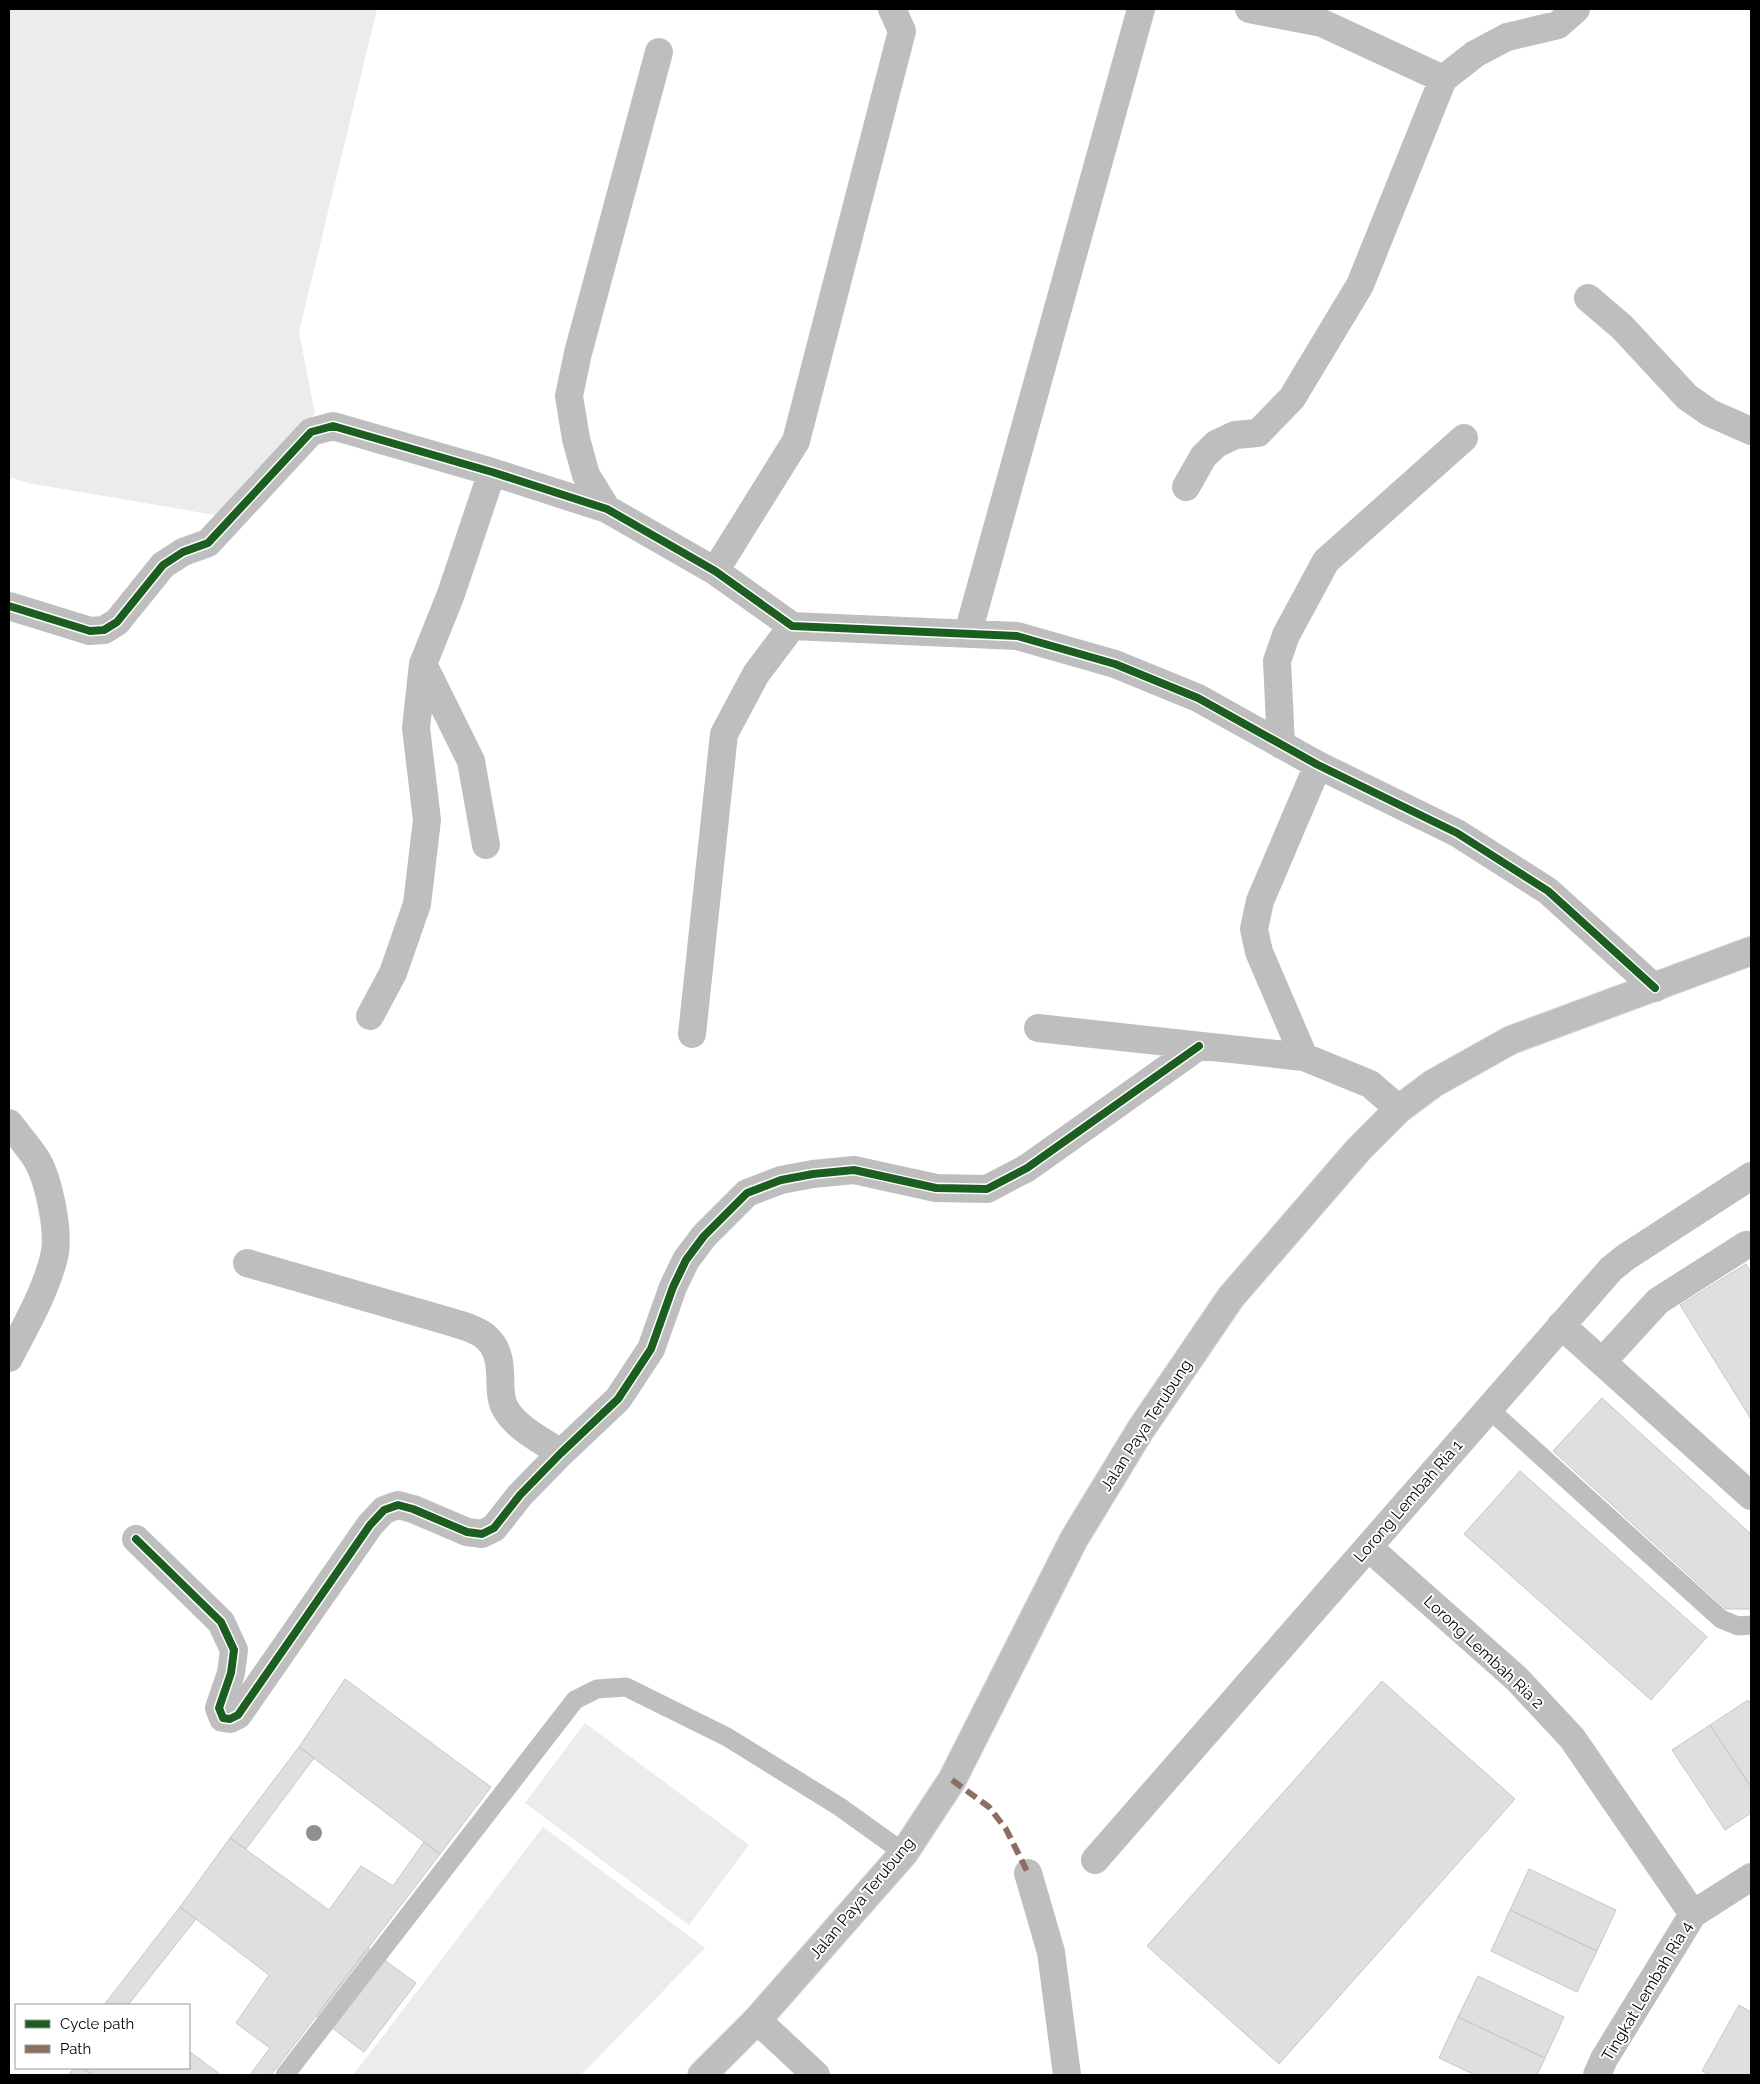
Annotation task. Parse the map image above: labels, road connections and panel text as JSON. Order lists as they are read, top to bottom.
{
  "streets": {
    "street": [
      "Jalan Paya Terubung",
      "Lorong Lembah Ria 1",
      "Lorong Lembah Ria 2",
      "Tingkat Lembah Ria 4"
    ]
  },
  "crossings": [
    ["Lorong Lembah Ria 1", "Lorong Lembah Ria 2"],
    ["Lorong Lembah Ria 2", "Tingkat Lembah Ria 4"]
  ],
  "legend": ["Cycle path", "Path"]
}
